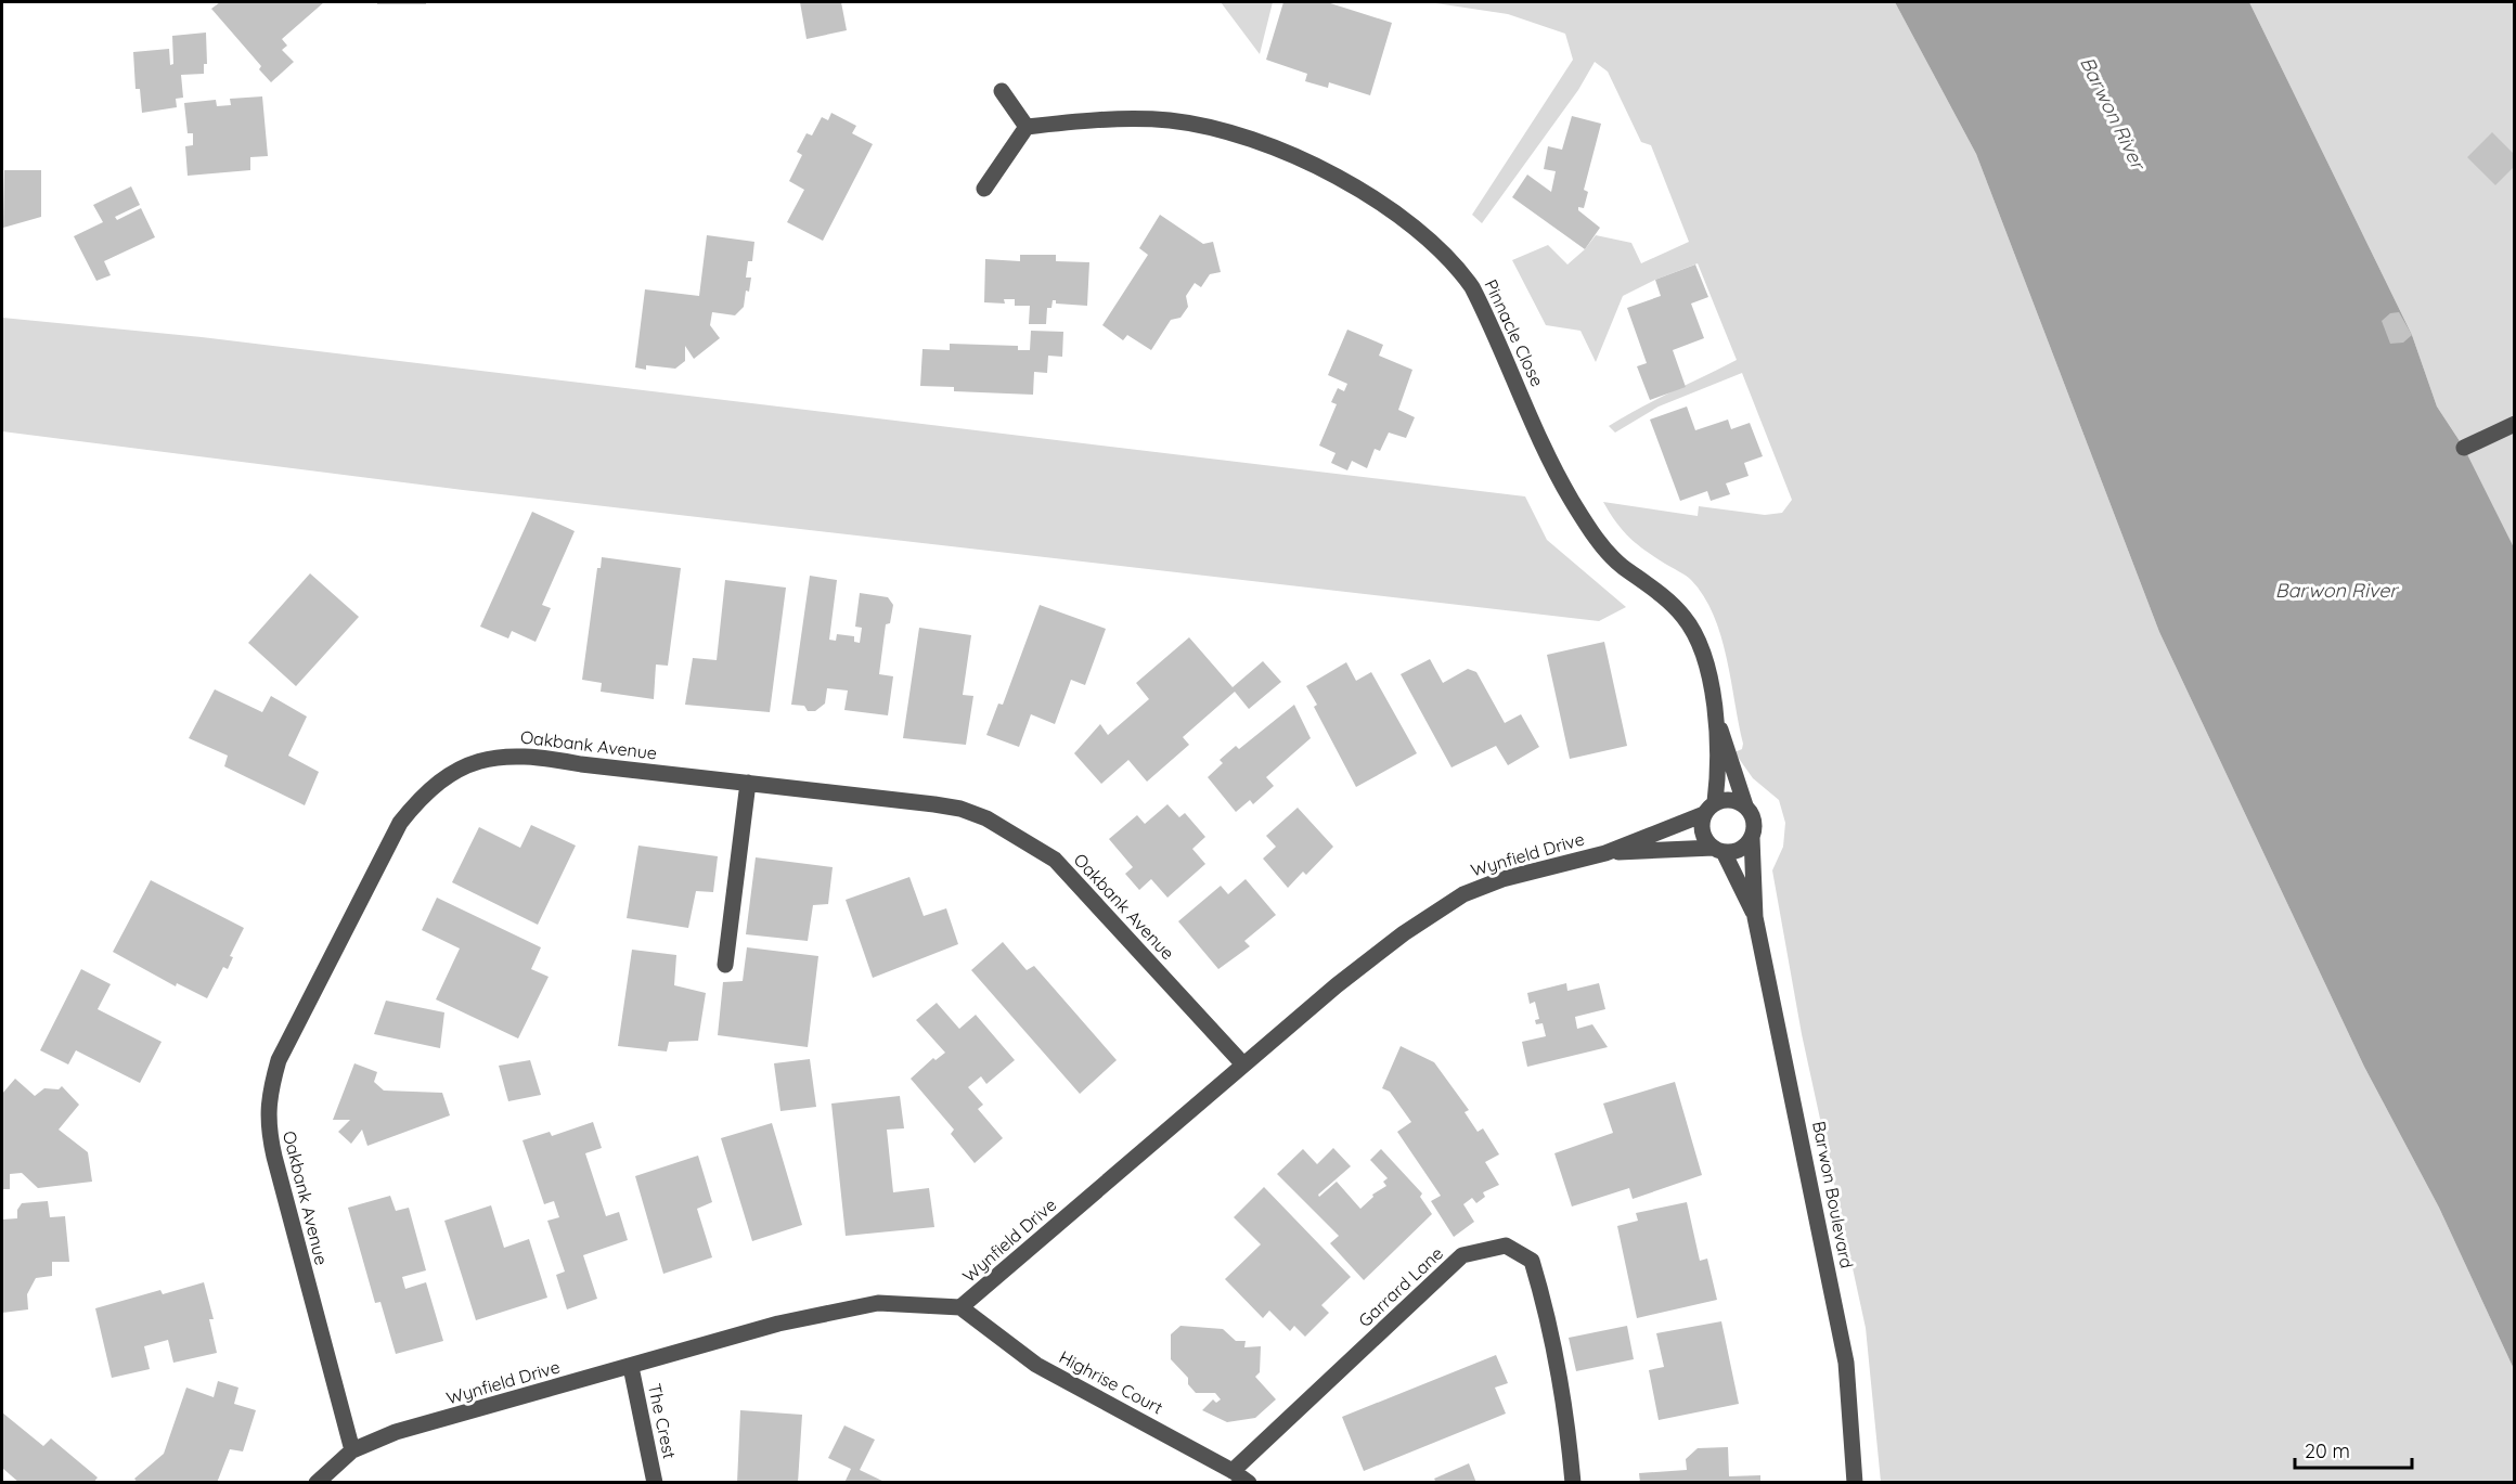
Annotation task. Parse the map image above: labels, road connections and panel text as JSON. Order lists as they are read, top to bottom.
{
  "streets": {
    "street": [
      "Pinnacle Close",
      "Oakbank Avenue",
      "Wynfield Drive",
      "Barwon Boulevard",
      "Garrard Lane",
      "Highrise Court",
      "The Crest"
    ]
  },
  "crossings": [
    ["Pinnacle Close", "Wynfield Drive"],
    ["Pinnacle Close", "Barwon Boulevard"],
    ["Oakbank Avenue", "Wynfield Drive"],
    ["Wynfield Drive", "Barwon Boulevard"],
    ["Wynfield Drive", "Highrise Court"],
    ["Wynfield Drive", "The Crest"],
    ["Garrard Lane", "Highrise Court"]
  ],
  "water": ["Barwon River"],
  "scale_bar": "20 m"
}
